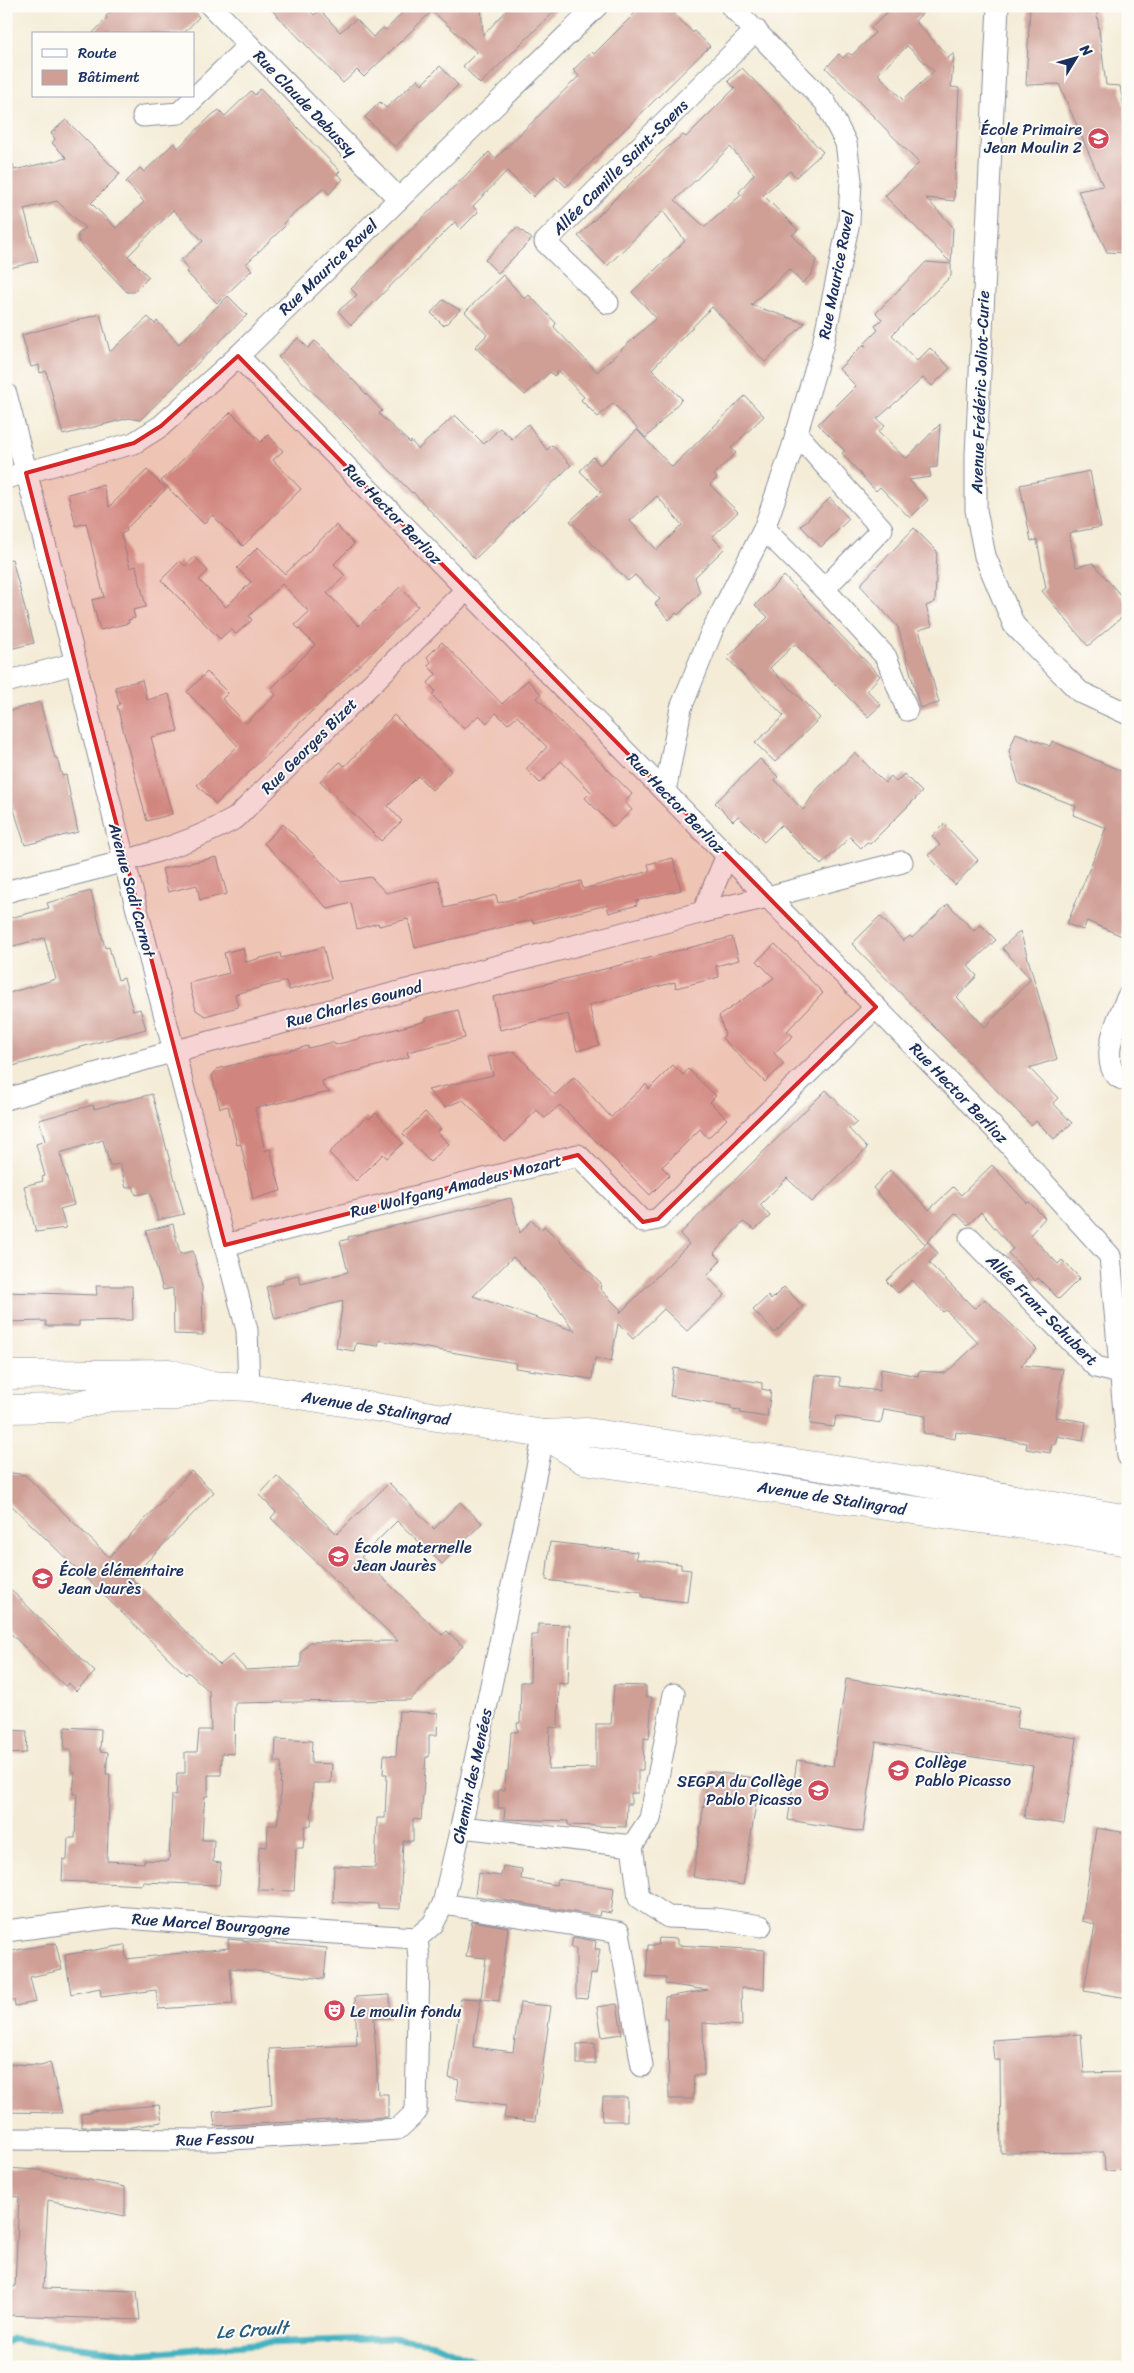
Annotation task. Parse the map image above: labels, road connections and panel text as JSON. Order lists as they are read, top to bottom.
{
  "streets": {
    "main road": ["Avenue de Stalingrad"],
    "street": [
      "Rue Claude Debussy",
      "Allée Camille Saint-Saens",
      "Rue Maurice Ravel",
      "Avenue Frédéric Joliot-Curie",
      "Rue Hector Berlioz",
      "Rue Georges Bizet",
      "Avenue Sadi Carnot",
      "Rue Charles Gounod",
      "Rue Wolfgang Amadeus Mozart",
      "Allée Franz Schubert",
      "Chemin des Menées",
      "Rue Marcel Bourgogne",
      "Rue Fessou"
    ]
  },
  "crossings": [
    ["Rue Claude Debussy", "Rue Maurice Ravel"],
    ["Allée Camille Saint-Saens", "Rue Maurice Ravel"],
    ["Rue Maurice Ravel", "Rue Hector Berlioz"],
    ["Rue Maurice Ravel", "Avenue Sadi Carnot"],
    ["Rue Hector Berlioz", "Rue Georges Bizet"],
    ["Rue Hector Berlioz", "Rue Charles Gounod"],
    ["Rue Hector Berlioz", "Rue Wolfgang Amadeus Mozart"],
    ["Rue Georges Bizet", "Avenue Sadi Carnot"],
    ["Avenue Sadi Carnot", "Rue Charles Gounod"],
    ["Avenue Sadi Carnot", "Rue Wolfgang Amadeus Mozart"],
    ["Avenue Sadi Carnot", "Avenue de Stalingrad"],
    ["Avenue de Stalingrad", "Chemin des Menées"],
    ["Chemin des Menées", "Rue Marcel Bourgogne"],
    ["Chemin des Menées", "Rue Fessou"],
    ["Rue Marcel Bourgogne", "Rue Fessou"]
  ],
  "water": ["Le Croult"],
  "places": {
    "school or university": [
      "École Primaire Jean Moulin 2",
      "École maternelle Jean Jaurès",
      "École élémentaire Jean Jaurès",
      "Collège Pablo Picasso",
      "SEGPA du Collège Pablo Picasso"
    ],
    "theatre": ["Le moulin fondu"]
  },
  "legend": ["Route", "Bâtiment"],
  "north": "top right"
}
